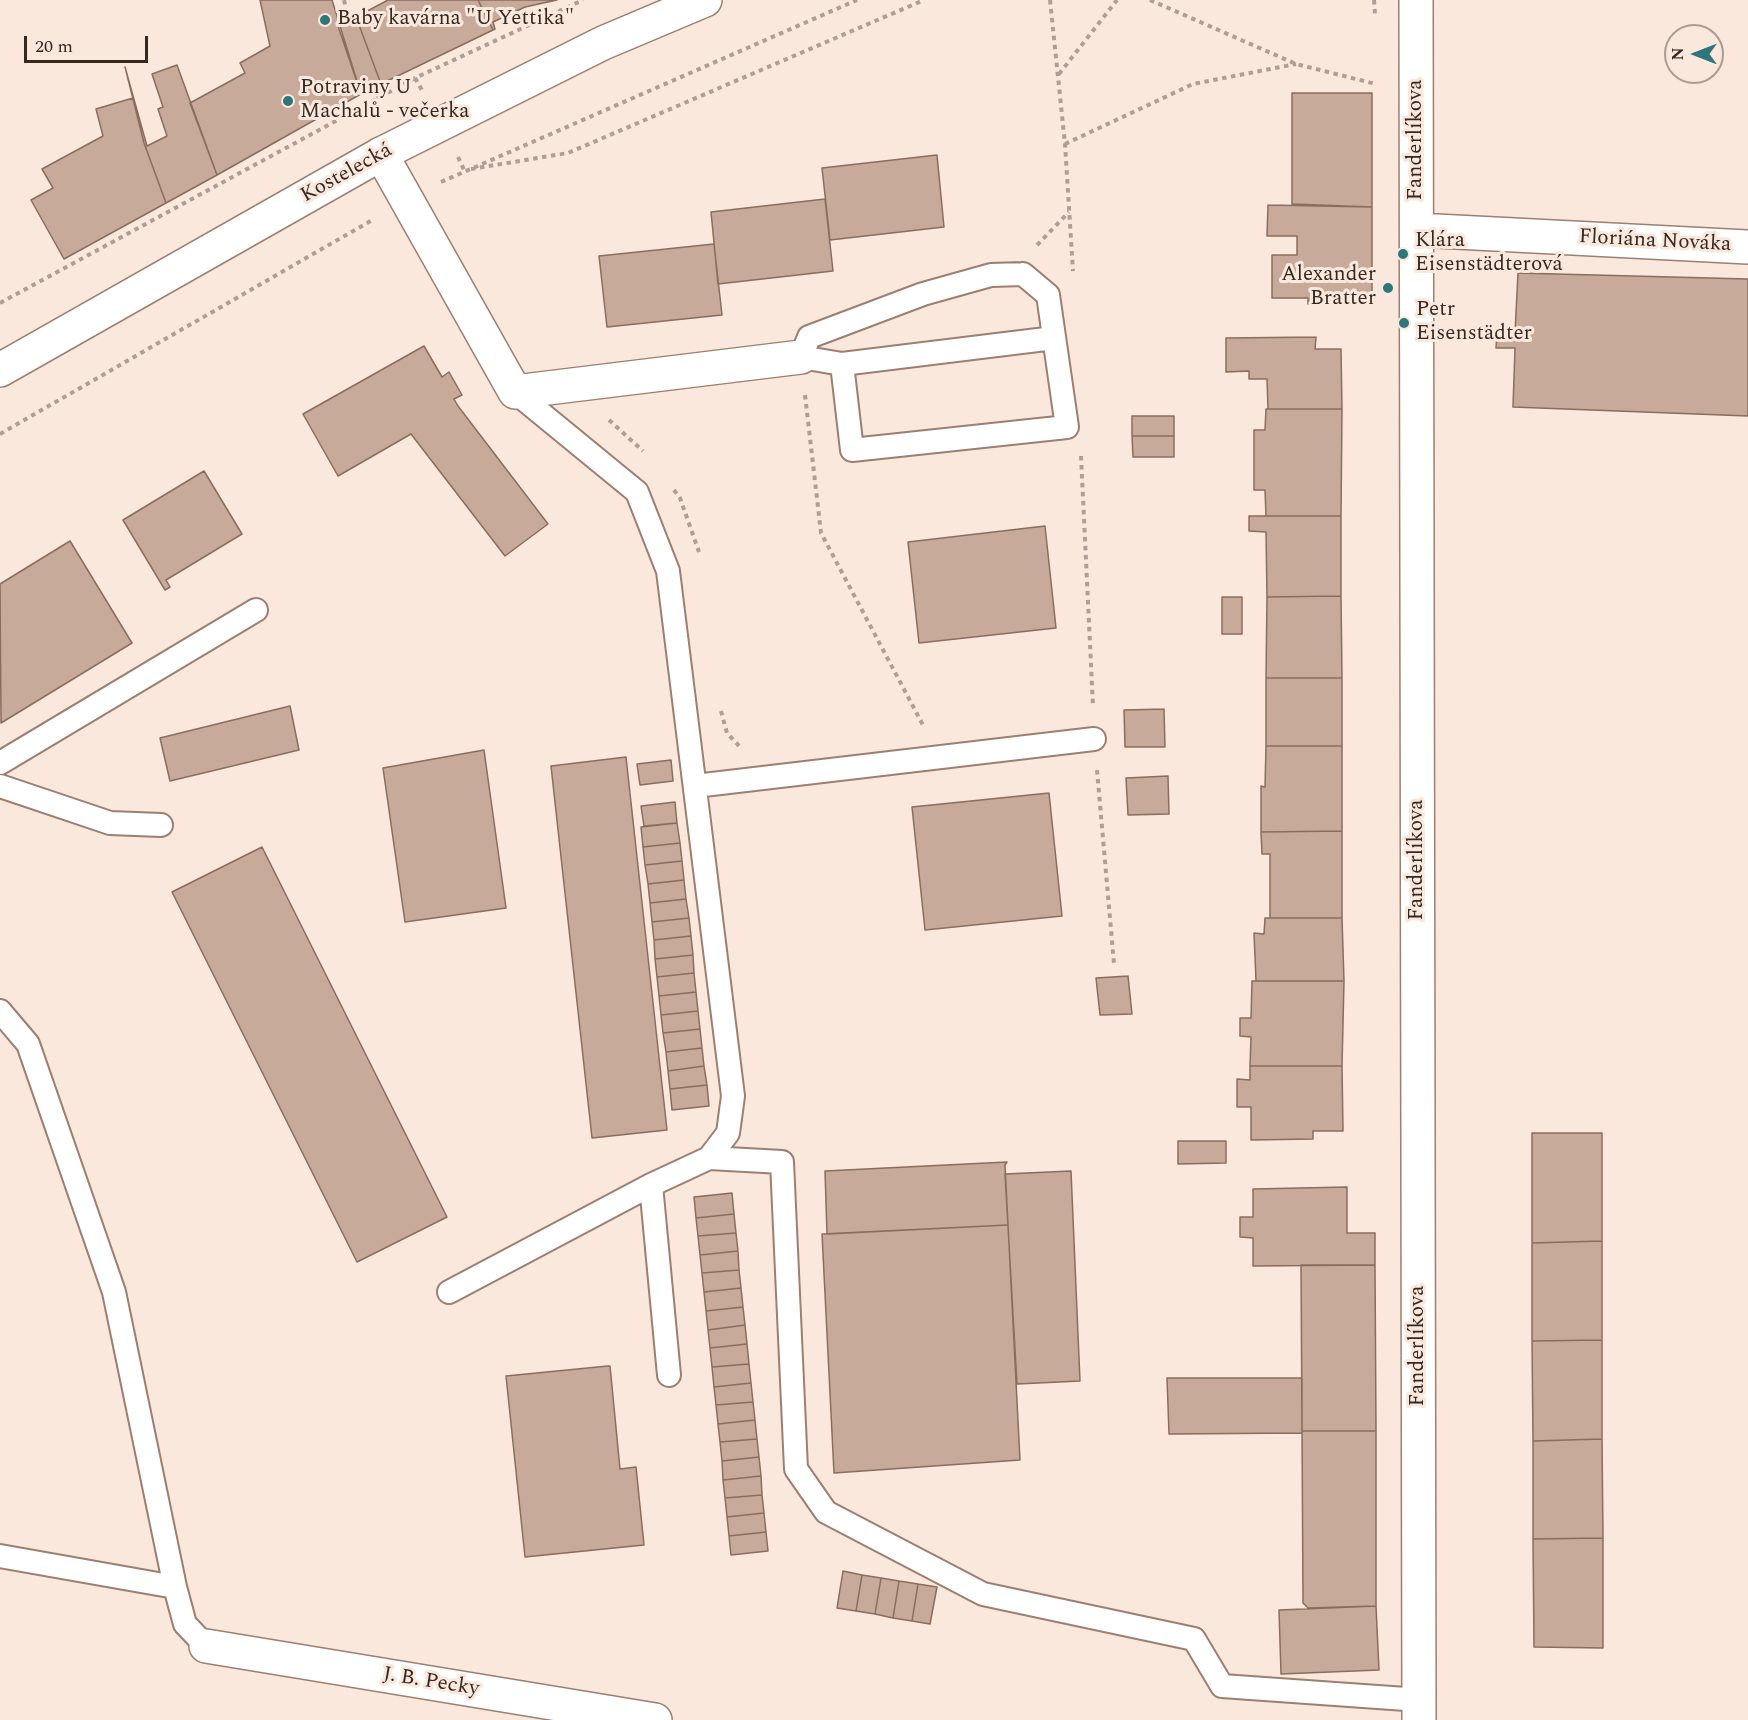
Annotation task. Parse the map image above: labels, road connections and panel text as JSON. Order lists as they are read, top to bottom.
{
  "streets": {
    "street": [
      "Fanderlíkova",
      "Kostelecká",
      "Floriána Nováka",
      "J. B. Pecky"
    ]
  },
  "crossings": [
    ["Fanderlíkova", "Floriána Nováka"]
  ],
  "places": [
    "Baby kavárna \"U Yettika\"",
    "Potraviny U Machalů - večerka",
    "Klára Eisenstädterová",
    "Alexander Bratter",
    "Petr Eisenstädter"
  ],
  "scale_bar": "20 m",
  "north": "left"
}
